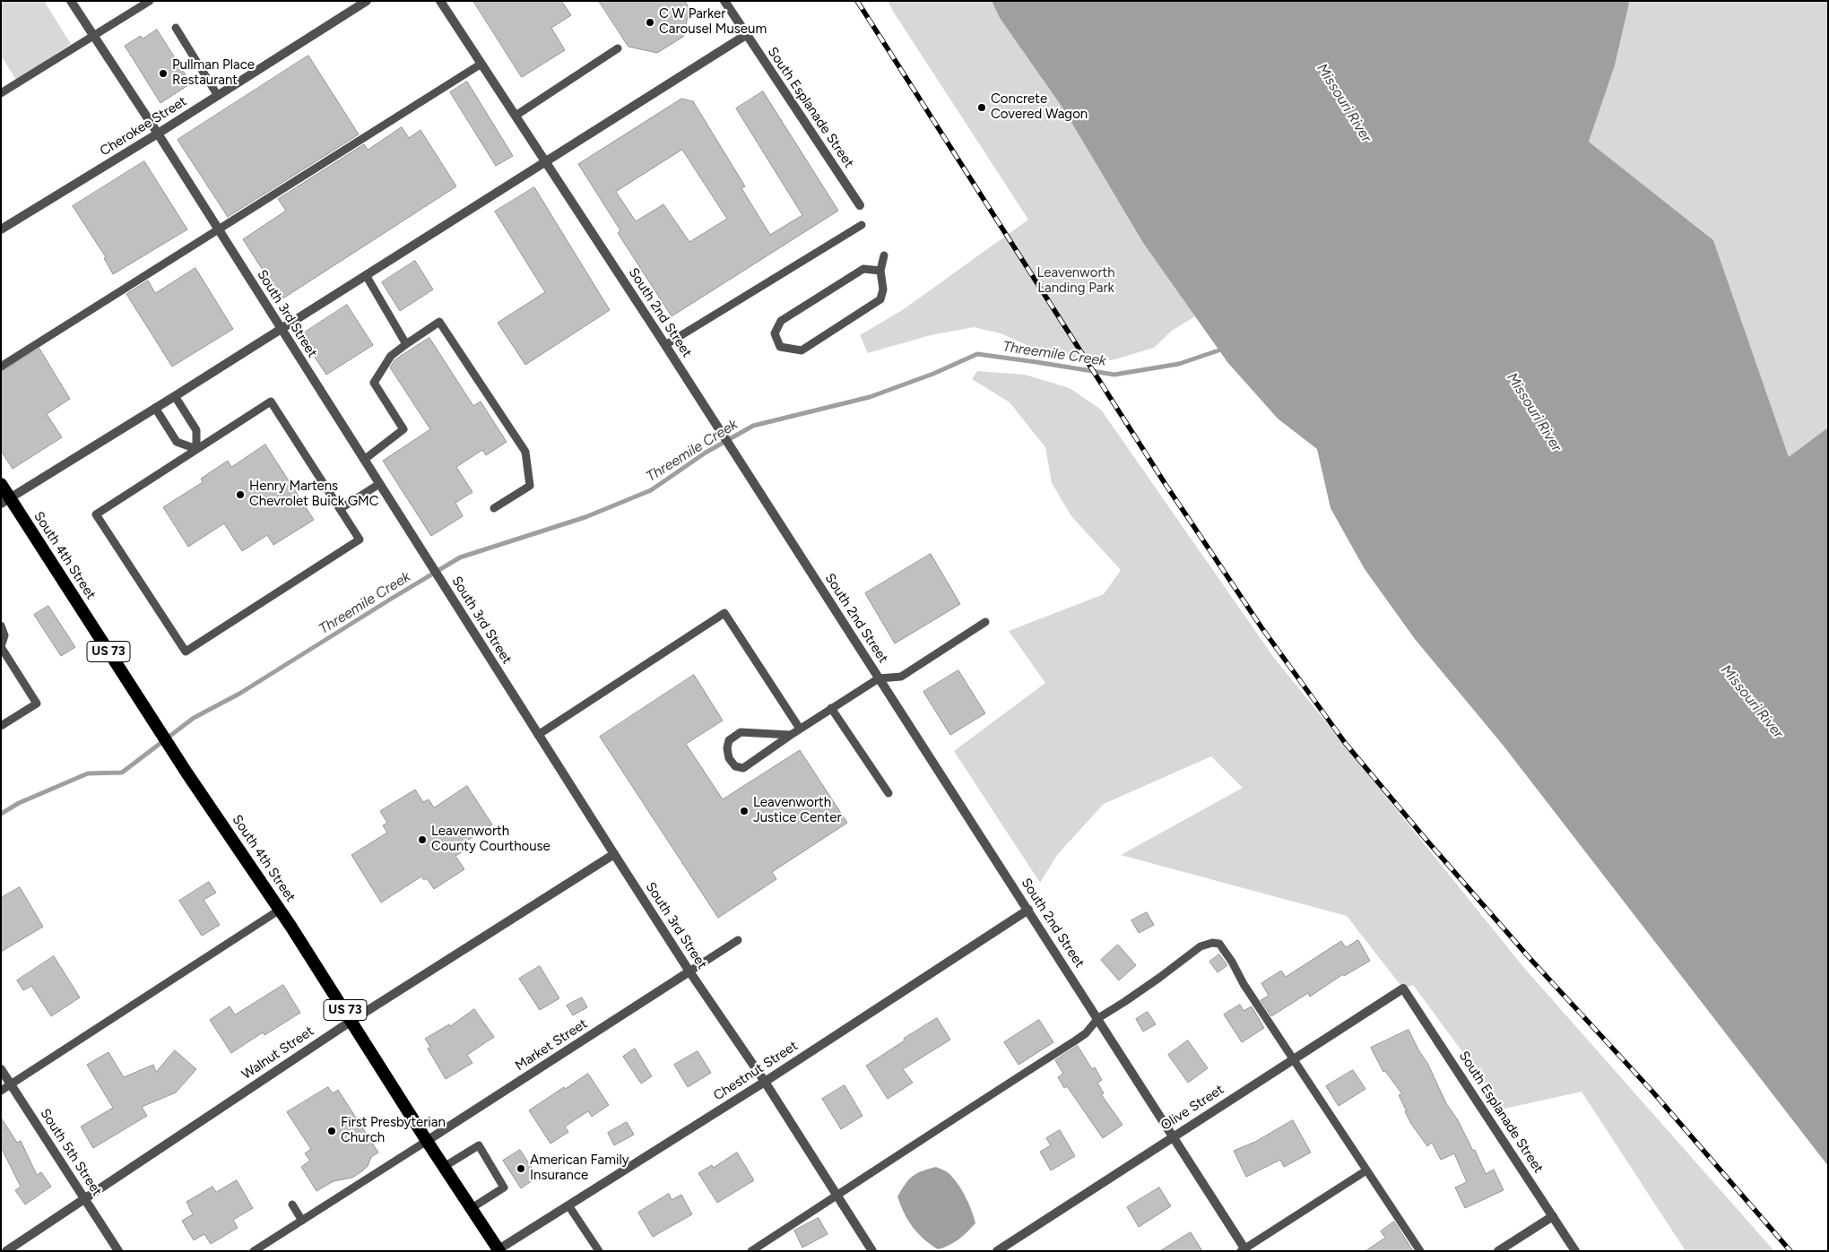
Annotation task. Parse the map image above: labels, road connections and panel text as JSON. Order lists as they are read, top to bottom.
{
  "streets": {
    "highway": ["South 4th Street", "US 73"],
    "street": [
      "South Esplanade Street",
      "Cherokee Street",
      "South 2nd Street",
      "South 3rd Street",
      "Market Street",
      "Walnut Street",
      "Chestnut Street",
      "Olive Street",
      "South 5th Street"
    ]
  },
  "crossings": [
    ["South Esplanade Street", "Olive Street"],
    ["Cherokee Street", "South 3rd Street"],
    ["South 2nd Street", "Chestnut Street"],
    ["South 2nd Street", "Olive Street"],
    ["South 3rd Street", "Market Street"],
    ["South 3rd Street", "Walnut Street"],
    ["South 3rd Street", "Chestnut Street"],
    ["South 4th Street", "Market Street"],
    ["South 4th Street", "Walnut Street"],
    ["South 4th Street", "Chestnut Street"],
    ["Walnut Street", "South 5th Street"]
  ],
  "water": ["Missouri River", "Threemile Creek"],
  "parks": ["Leavenworth Landing Park"],
  "places": [
    "C W Parker Carousel Museum",
    "Pullman Place Restaurant",
    "Concrete Covered Wagon",
    "Henry Martens Chevrolet Buick GMC",
    "Leavenworth Justice Center",
    "Leavenworth County Courthouse",
    "First Presbyterian Church",
    "American Family Insurance"
  ]
}
